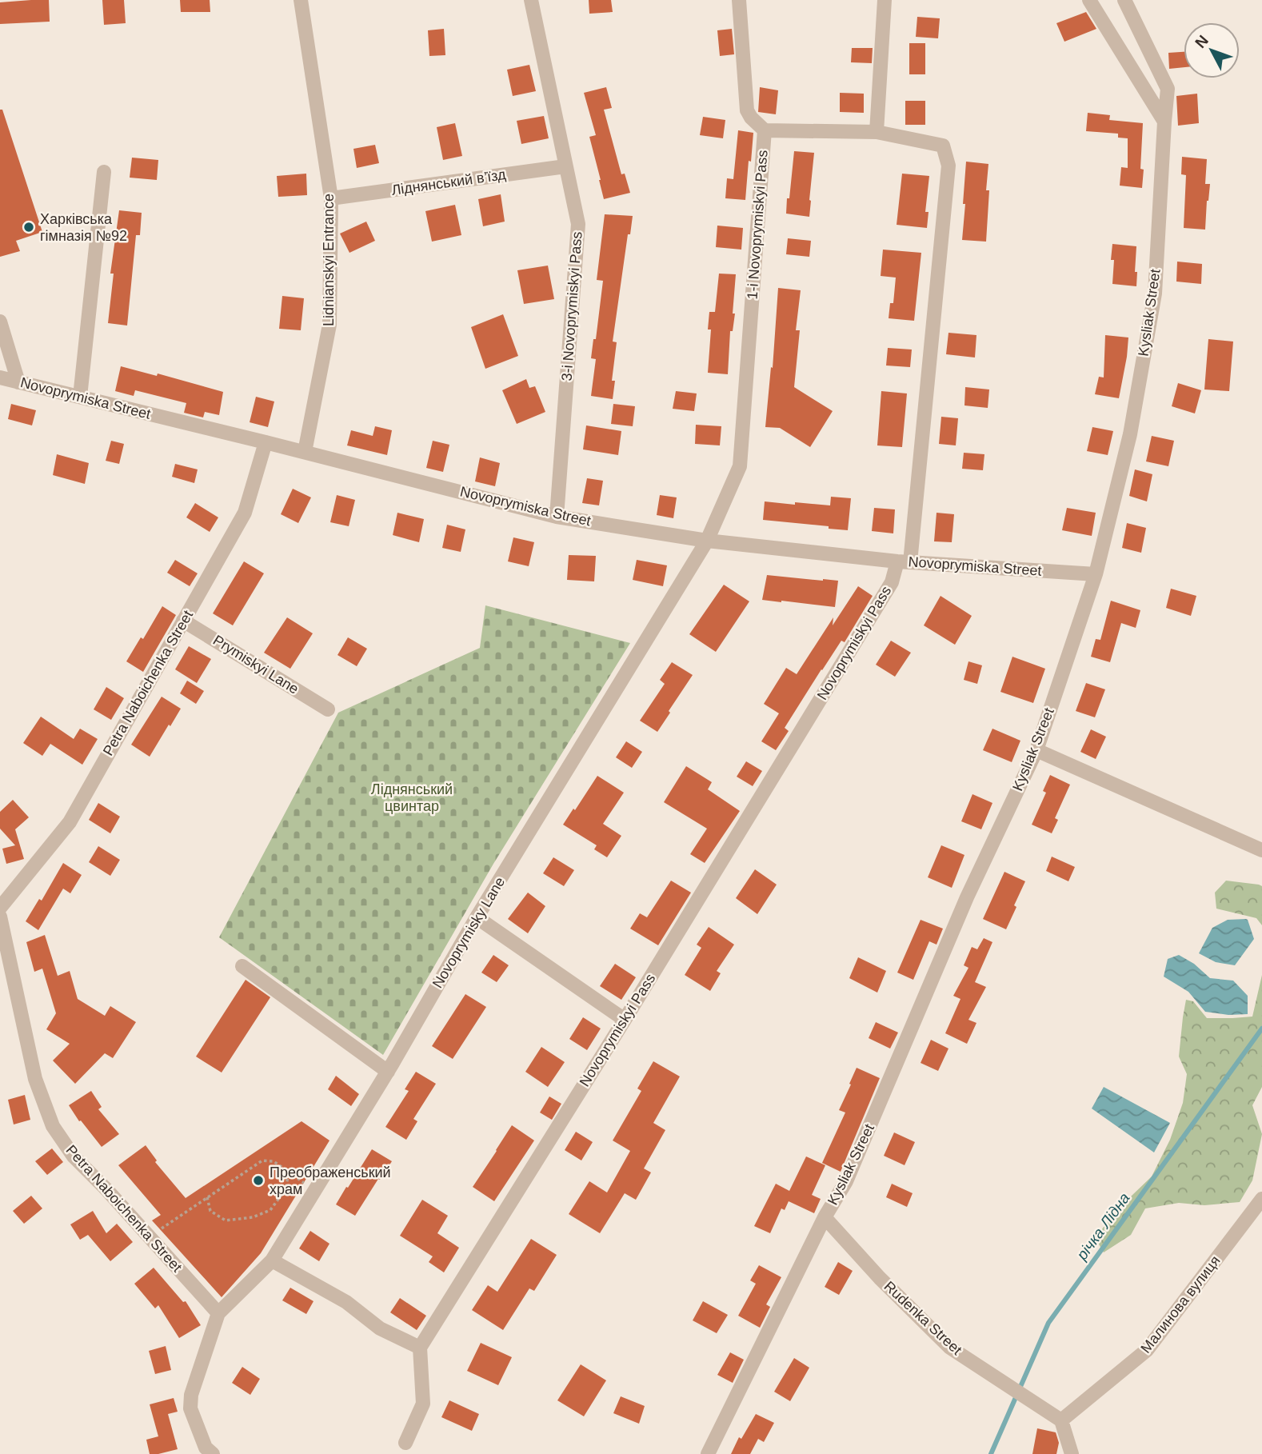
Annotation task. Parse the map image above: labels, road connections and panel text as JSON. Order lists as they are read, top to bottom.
{
  "streets": {
    "street": [
      "Ліднянський в’їзд",
      "1-i Novoprymiskyi Pass",
      "Lidnianskyi Entrance",
      "3-i Novoprymiskyi Pass",
      "Kysliak Street",
      "Novoprymiska Street",
      "Novoprymiskyi Pass",
      "Prymiskyi Lane",
      "Petra Naboichenka Street",
      "Novoprymisky Lane",
      "Малинова вулиця",
      "Rudenka Street"
    ]
  },
  "crossings": [
    ["Ліднянський в’їзд", "Lidnianskyi Entrance"],
    ["Ліднянський в’їзд", "3-i Novoprymiskyi Pass"],
    ["1-i Novoprymiskyi Pass", "Novoprymiska Street"],
    ["1-i Novoprymiskyi Pass", "Novoprymiskyi Pass"],
    ["1-i Novoprymiskyi Pass", "Novoprymisky Lane"],
    ["Lidnianskyi Entrance", "Novoprymiska Street"],
    ["3-i Novoprymiskyi Pass", "Novoprymiska Street"],
    ["Kysliak Street", "Novoprymiska Street"],
    ["Kysliak Street", "Rudenka Street"],
    ["Novoprymiska Street", "Novoprymiskyi Pass"],
    ["Novoprymiska Street", "Petra Naboichenka Street"],
    ["Novoprymiska Street", "Novoprymisky Lane"],
    ["Prymiskyi Lane", "Petra Naboichenka Street"],
    ["Petra Naboichenka Street", "Novoprymisky Lane"],
    ["Малинова вулиця", "Rudenka Street"]
  ],
  "water": ["річка Лідна"],
  "parks": ["Ліднянський цвинтар"],
  "places": ["Харківська гімназія №92", "Преображенський храм"],
  "north": "top left"
}
